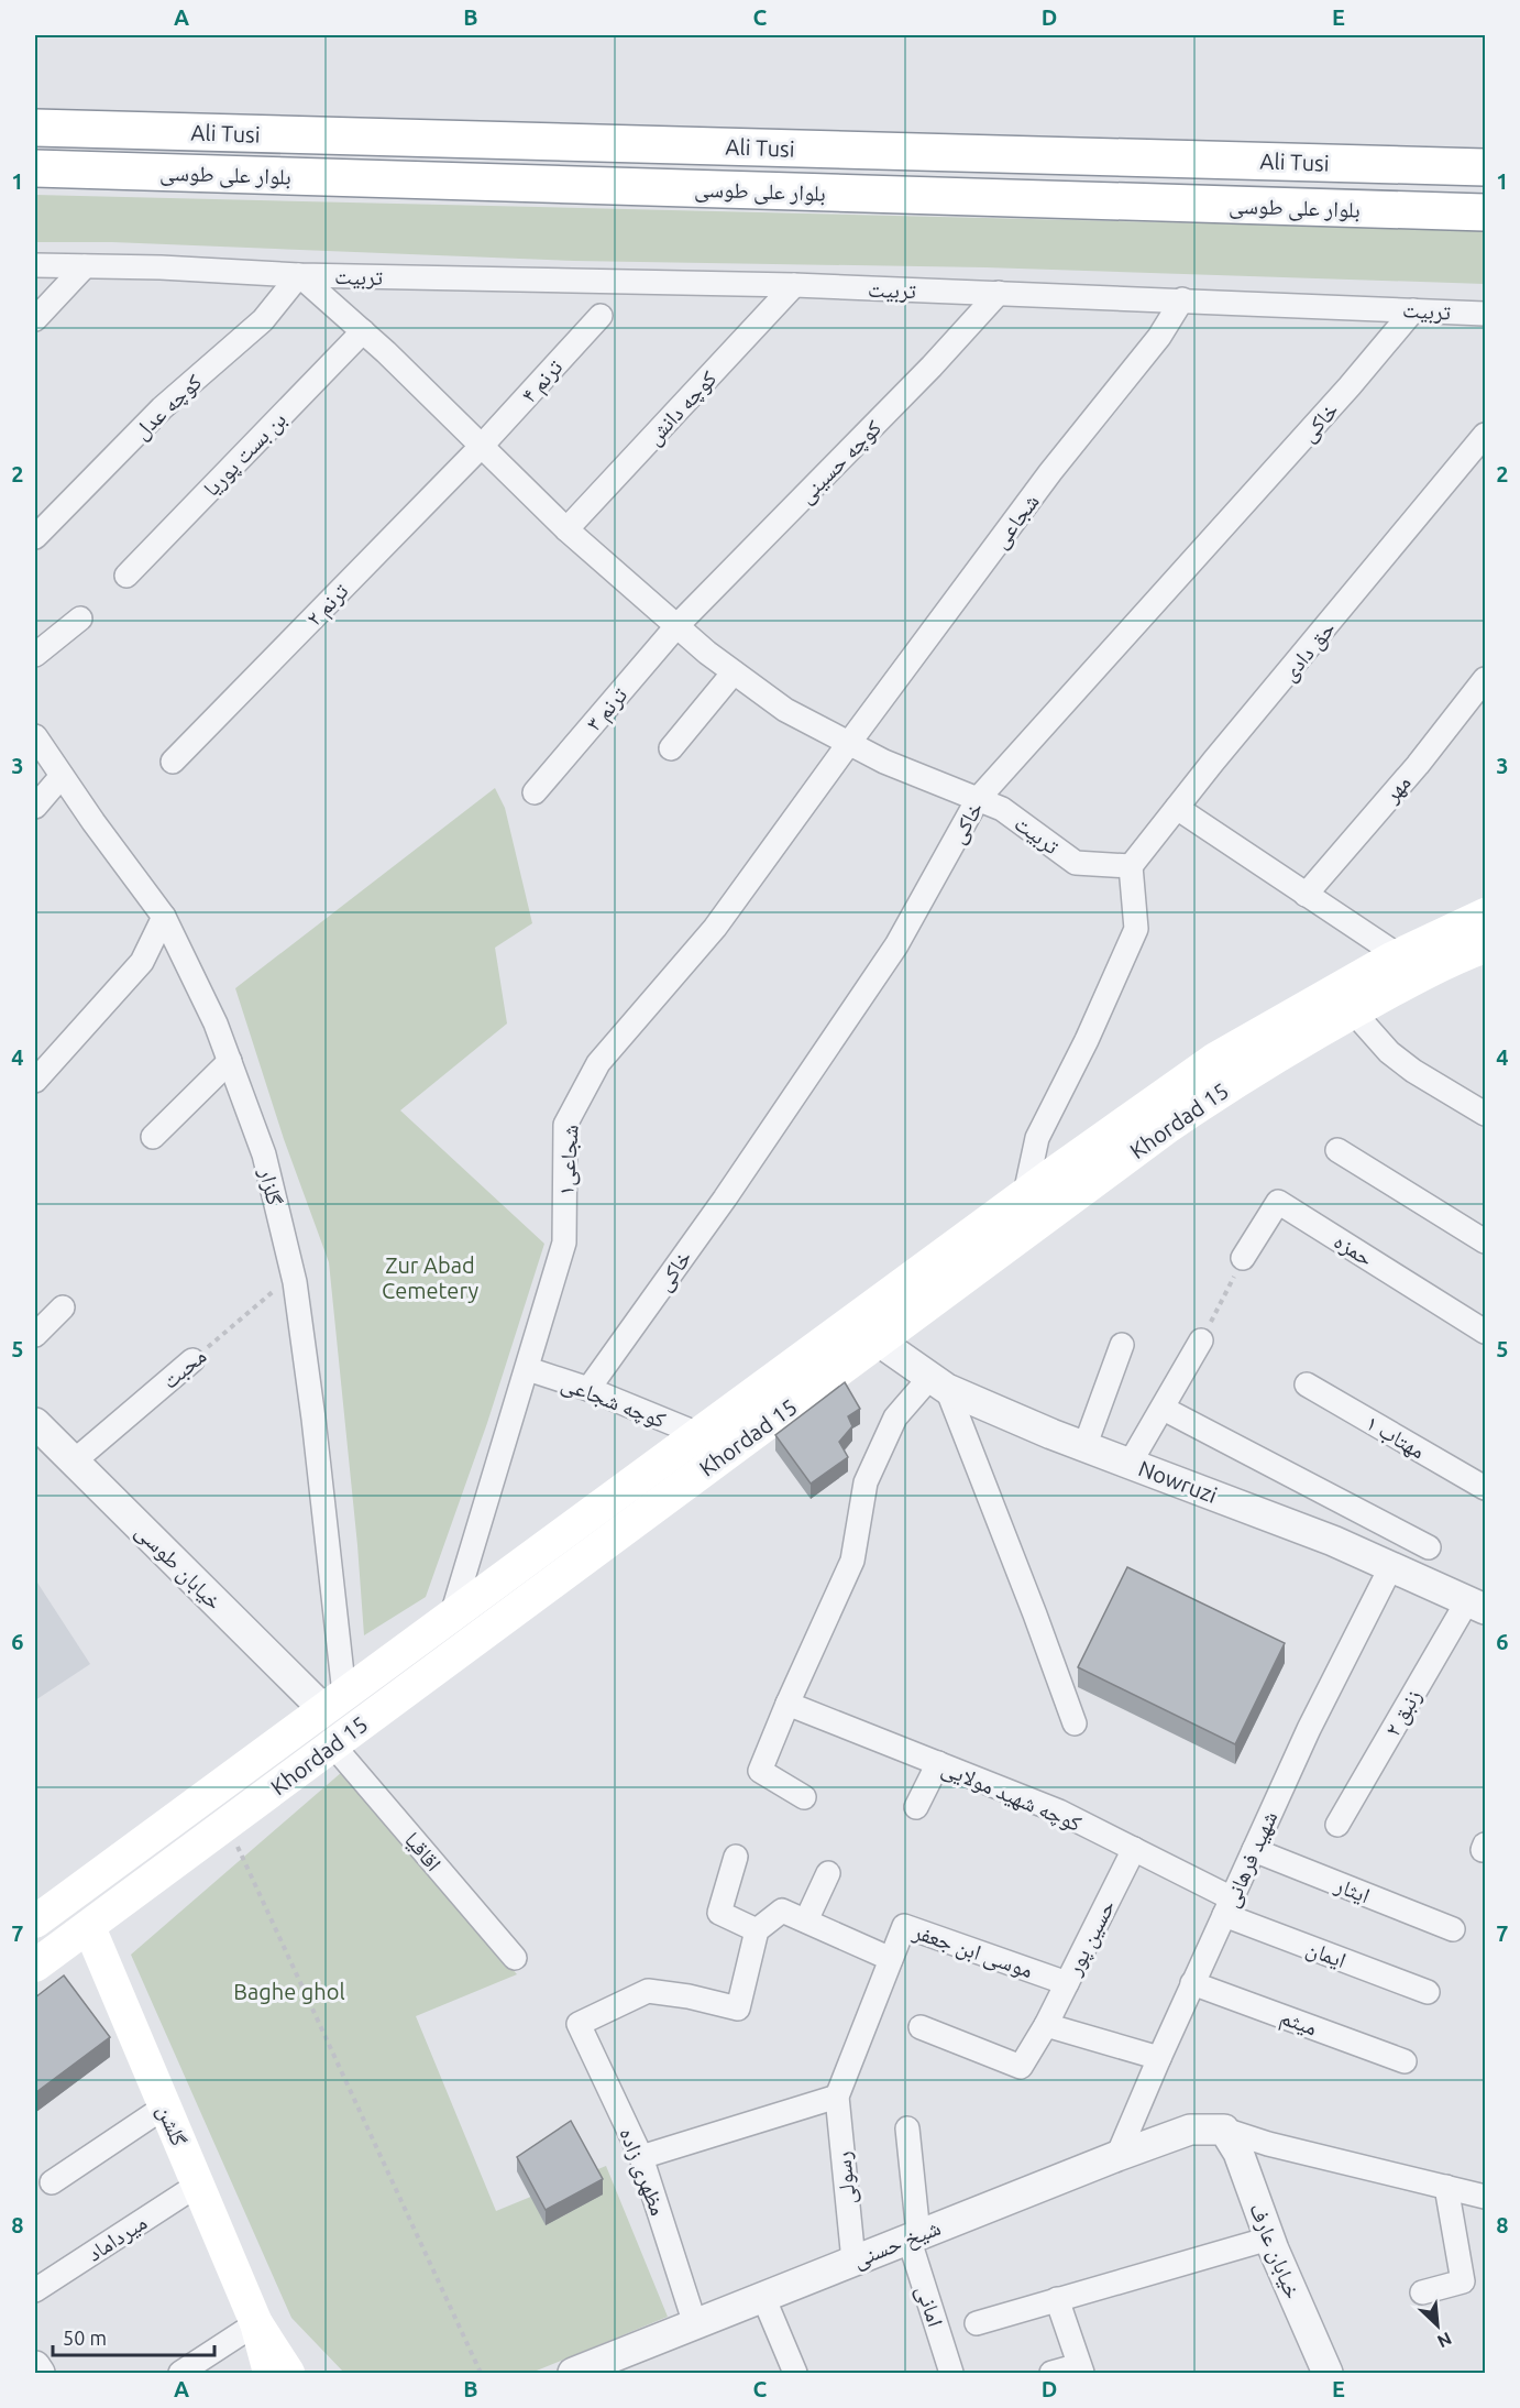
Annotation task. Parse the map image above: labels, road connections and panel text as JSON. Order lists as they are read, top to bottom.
{
  "streets": {
    "highway": ["Ali Tusi", "بلوار علی طوسی"],
    "main road": ["Khordad 15", "گلشن"],
    "street": [
      "تربیت",
      "ترنم ۴",
      "کوچه عدل",
      "کوچه دانش",
      "خاکی",
      "بن بست پوریا",
      "کوچه حسینی",
      "شجاعی",
      "ترنم ۲",
      "حق دادی",
      "ترنم ۳",
      "مهر",
      "شجاعی۱",
      "گلزار",
      "حمزه",
      "محبت",
      "کوچه شجاعی",
      "مهتاب ۱",
      "Nowruzi",
      "خیابان طوسی",
      "زنبق ۲",
      "کوچه شهید مولایی",
      "اقاقیا",
      "شهید فرهانی",
      "ایثار",
      "حسین پور",
      "موسی ابن جعفر",
      "ایمان",
      "میثم",
      "مظهری زاده",
      "رسولی",
      "میرداماد",
      "شیخ حسنی",
      "خیابان عارف",
      "امانی"
    ]
  },
  "crossings": [
    ["تربیت", "ترنم ۴"],
    ["تربیت", "کوچه عدل"],
    ["تربیت", "کوچه دانش"],
    ["تربیت", "خاکی"],
    ["تربیت", "بن بست پوریا"],
    ["تربیت", "کوچه حسینی"],
    ["تربیت", "شجاعی"],
    ["تربیت", "ترنم ۲"],
    ["تربیت", "حق دادی"],
    ["تربیت", "ترنم ۳"],
    ["تربیت", "شجاعی۱"],
    ["ترنم ۴", "ترنم ۲"],
    ["خاکی", "کوچه شجاعی"],
    ["کوچه حسینی", "ترنم ۳"],
    ["شجاعی", "شجاعی۱"],
    ["Khordad 15", "شجاعی۱"],
    ["Khordad 15", "گلزار"],
    ["Khordad 15", "کوچه شجاعی"],
    ["Khordad 15", "Nowruzi"],
    ["Khordad 15", "خیابان طوسی"],
    ["Khordad 15", "اقاقیا"],
    ["Khordad 15", "گلشن"],
    ["شجاعی۱", "کوچه شجاعی"],
    ["گلزار", "محبت"],
    ["گلزار", "خیابان طوسی"],
    ["محبت", "خیابان طوسی"],
    ["Nowruzi", "زنبق ۲"],
    ["Nowruzi", "شهید فرهانی"],
    ["کوچه شهید مولایی", "شهید فرهانی"],
    ["کوچه شهید مولایی", "حسین پور"],
    ["کوچه شهید مولایی", "ایمان"],
    ["شهید فرهانی", "ایثار"],
    ["شهید فرهانی", "ایمان"],
    ["شهید فرهانی", "میثم"],
    ["شهید فرهانی", "شیخ حسنی"],
    ["حسین پور", "موسی ابن جعفر"],
    ["موسی ابن جعفر", "رسولی"],
    ["گلشن", "میرداماد"],
    ["مظهری زاده", "شیخ حسنی"],
    ["رسولی", "شیخ حسنی"],
    ["شیخ حسنی", "خیابان عارف"],
    ["شیخ حسنی", "امانی"]
  ],
  "parks": ["Zur Abad Cemetery", "Baghe ghol"],
  "scale_bar": "50 m",
  "north": "bottom right",
  "grid": {
    "columns": [
      "A",
      "B",
      "C",
      "D",
      "E"
    ],
    "rows": [
      "1",
      "2",
      "3",
      "4",
      "5",
      "6",
      "7",
      "8"
    ]
  }
}
